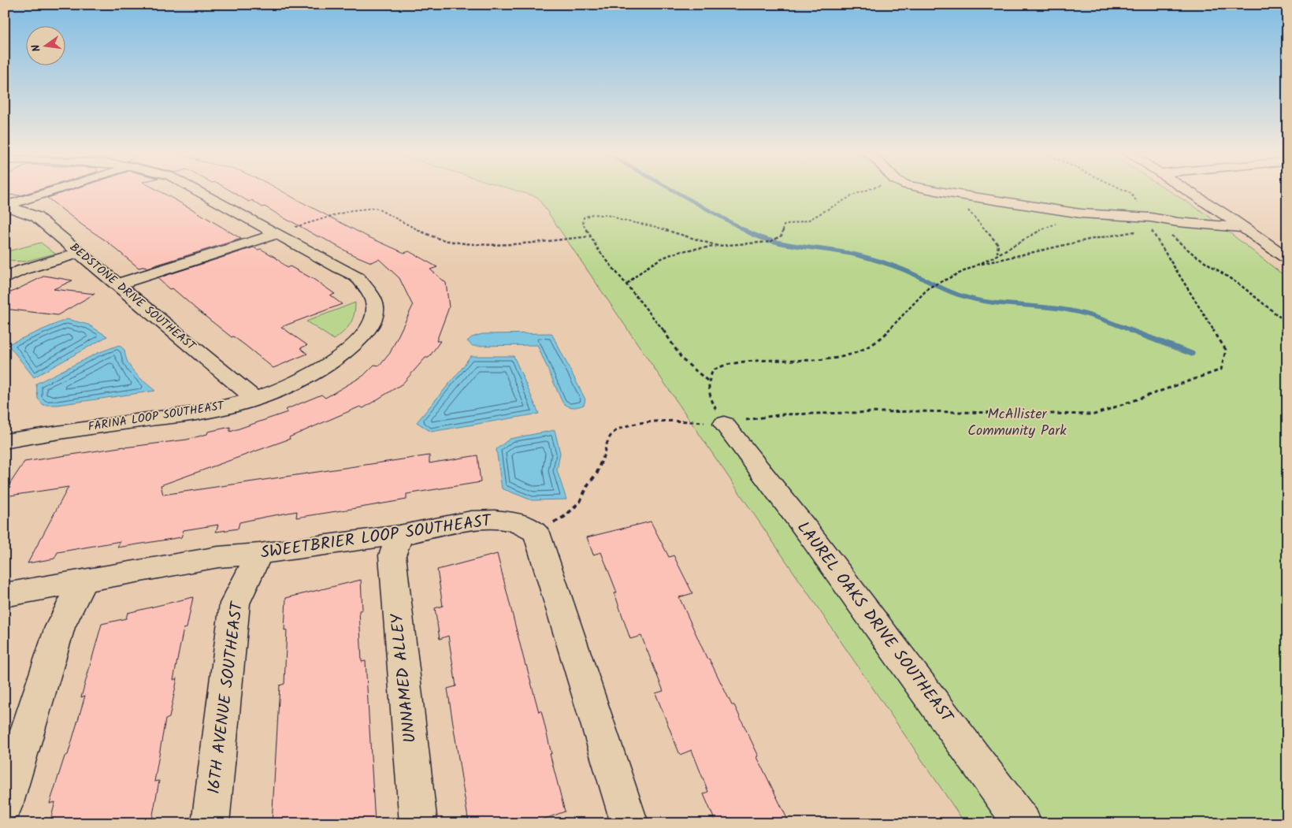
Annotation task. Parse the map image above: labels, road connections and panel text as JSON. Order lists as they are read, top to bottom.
{
  "streets": {
    "street": [
      "BEDSTONE DRIVE SOUTHEAST",
      "FARINA LOOP SOUTHEAST",
      "SWEETBRIER LOOP SOUTHEAST",
      "LAUREL OAKS DRIVE SOUTHEAST",
      "UNNAMED ALLEY",
      "16TH AVENUE SOUTHEAST"
    ]
  },
  "crossings": [
    ["BEDSTONE DRIVE SOUTHEAST", "FARINA LOOP SOUTHEAST"],
    ["SWEETBRIER LOOP SOUTHEAST", "UNNAMED ALLEY"],
    ["SWEETBRIER LOOP SOUTHEAST", "16TH AVENUE SOUTHEAST"]
  ],
  "parks": ["McAllister Community Park"],
  "north": "left"
}
